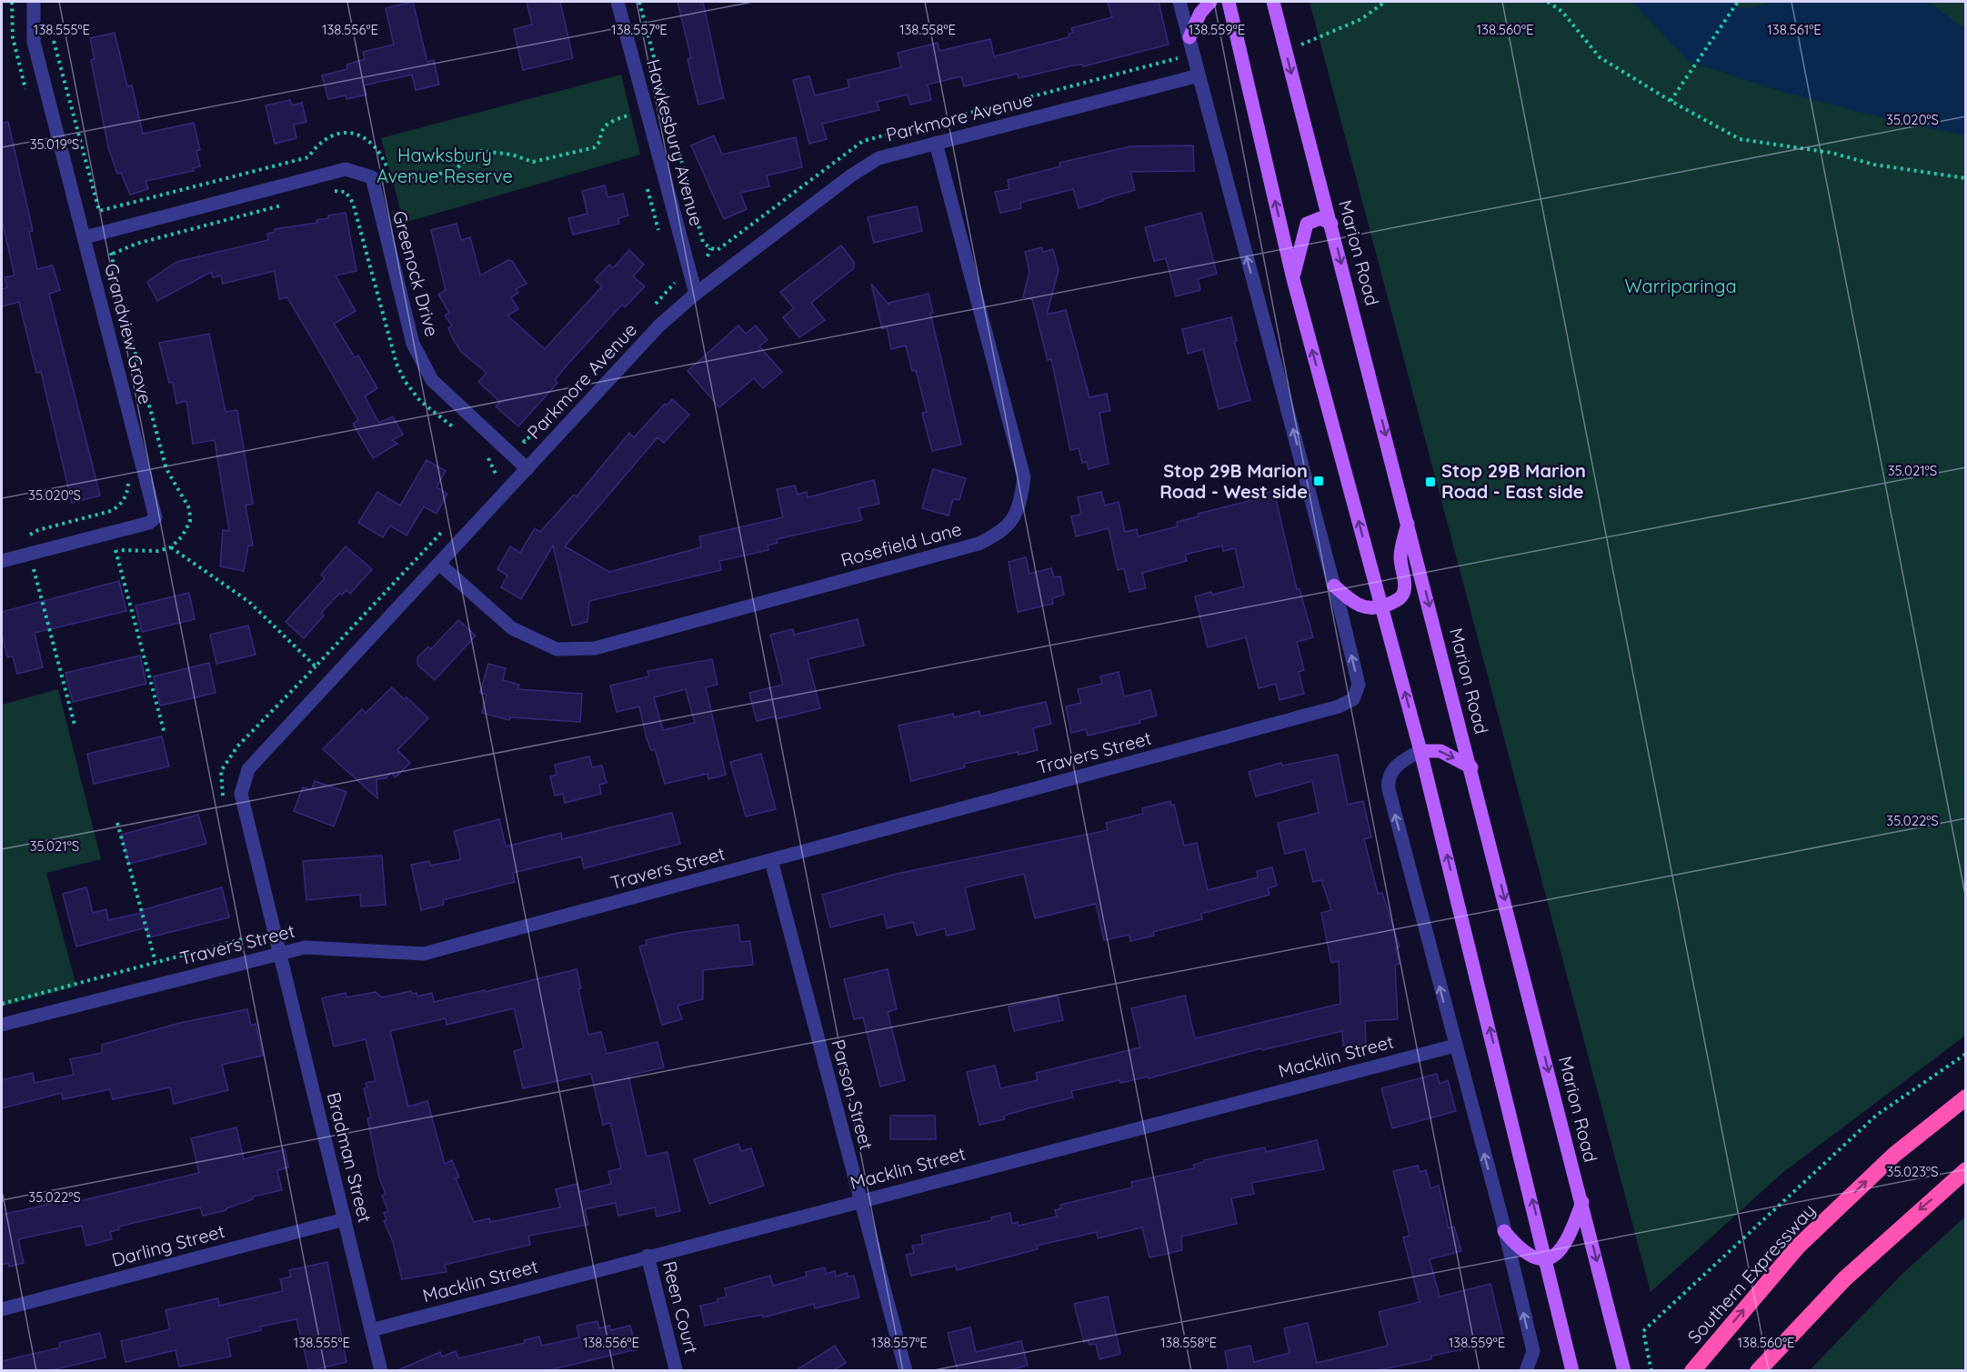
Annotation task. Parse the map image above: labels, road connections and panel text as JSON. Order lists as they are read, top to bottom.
{
  "streets": {
    "highway": ["Southern Expressway"],
    "main road": ["Marion Road"],
    "street": [
      "Parkmore Avenue",
      "Hawkesbury Avenue",
      "Greenock Drive",
      "Grandview Grove",
      "Rosefield Lane",
      "Travers Street",
      "Macklin Street",
      "Parson Street",
      "Bradman Street",
      "Darling Street",
      "Reen Court"
    ]
  },
  "crossings": [
    ["Parkmore Avenue", "Hawkesbury Avenue"],
    ["Parkmore Avenue", "Greenock Drive"],
    ["Parkmore Avenue", "Rosefield Lane"],
    ["Parkmore Avenue", "Travers Street"],
    ["Parkmore Avenue", "Bradman Street"],
    ["Greenock Drive", "Grandview Grove"],
    ["Travers Street", "Parson Street"],
    ["Travers Street", "Bradman Street"],
    ["Macklin Street", "Parson Street"],
    ["Macklin Street", "Bradman Street"],
    ["Macklin Street", "Reen Court"],
    ["Bradman Street", "Darling Street"]
  ],
  "one_way": ["Travers Street"],
  "parks": ["Hawksbury Avenue Reserve", "Warriparinga"],
  "places": {
    "transit": ["Stop 29B Marion Road - West side", "Stop 29B Marion Road - East side"]
  },
  "coordinates": [
    "138.555°E",
    "138.556°E",
    "138.557°E",
    "138.558°E",
    "138.559°E",
    "138.560°E",
    "138.561°E",
    "35.020°S",
    "35.019°S",
    "35.021°S",
    "35.022°S",
    "35.023°S"
  ]
}
